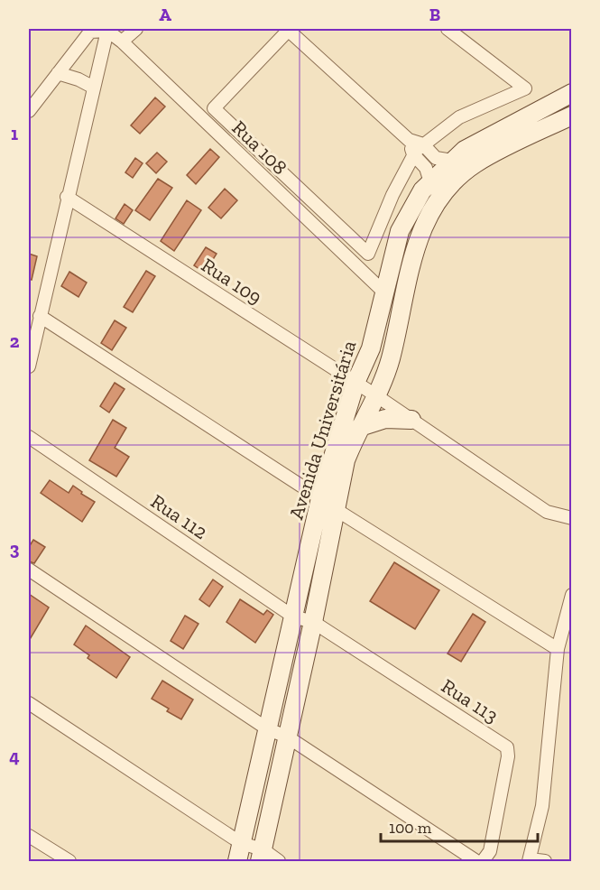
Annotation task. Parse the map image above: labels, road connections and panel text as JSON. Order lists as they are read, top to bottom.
{
  "streets": {
    "street": [
      "Rua 108",
      "Rua 109",
      "Avenida Universitária",
      "Rua 112",
      "Rua 113"
    ]
  },
  "crossings": [
    ["Rua 108", "Avenida Universitária"],
    ["Rua 109", "Avenida Universitária"],
    ["Avenida Universitária", "Rua 112"],
    ["Avenida Universitária", "Rua 113"],
    ["Rua 112", "Rua 113"]
  ],
  "scale_bar": "100 m",
  "grid": {
    "columns": ["A", "B"],
    "rows": [
      "1",
      "2",
      "3",
      "4"
    ]
  }
}
